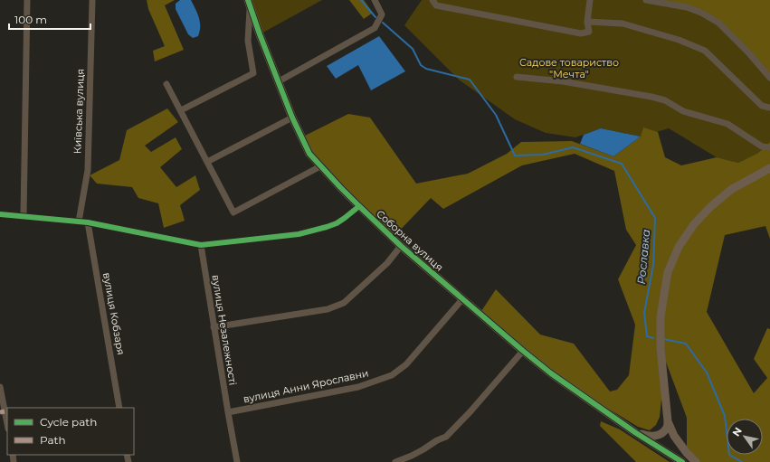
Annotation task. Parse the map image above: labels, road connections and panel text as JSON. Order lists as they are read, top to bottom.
{
  "streets": {
    "street": [
      "Київська вулиця",
      "Соборна вулиця",
      "вулиця Кобзаря",
      "вулиця Незалежності",
      "вулиця Анни Ярославни"
    ]
  },
  "crossings": [
    ["Соборна вулиця", "вулиця Анни Ярославни"],
    ["вулиця Незалежності", "вулиця Анни Ярославни"]
  ],
  "water": ["Рославка"],
  "parks": ["Садове товариство \"Мечта\""],
  "legend": ["Cycle path", "Path"],
  "scale_bar": "100 m",
  "north": "top left"
}
